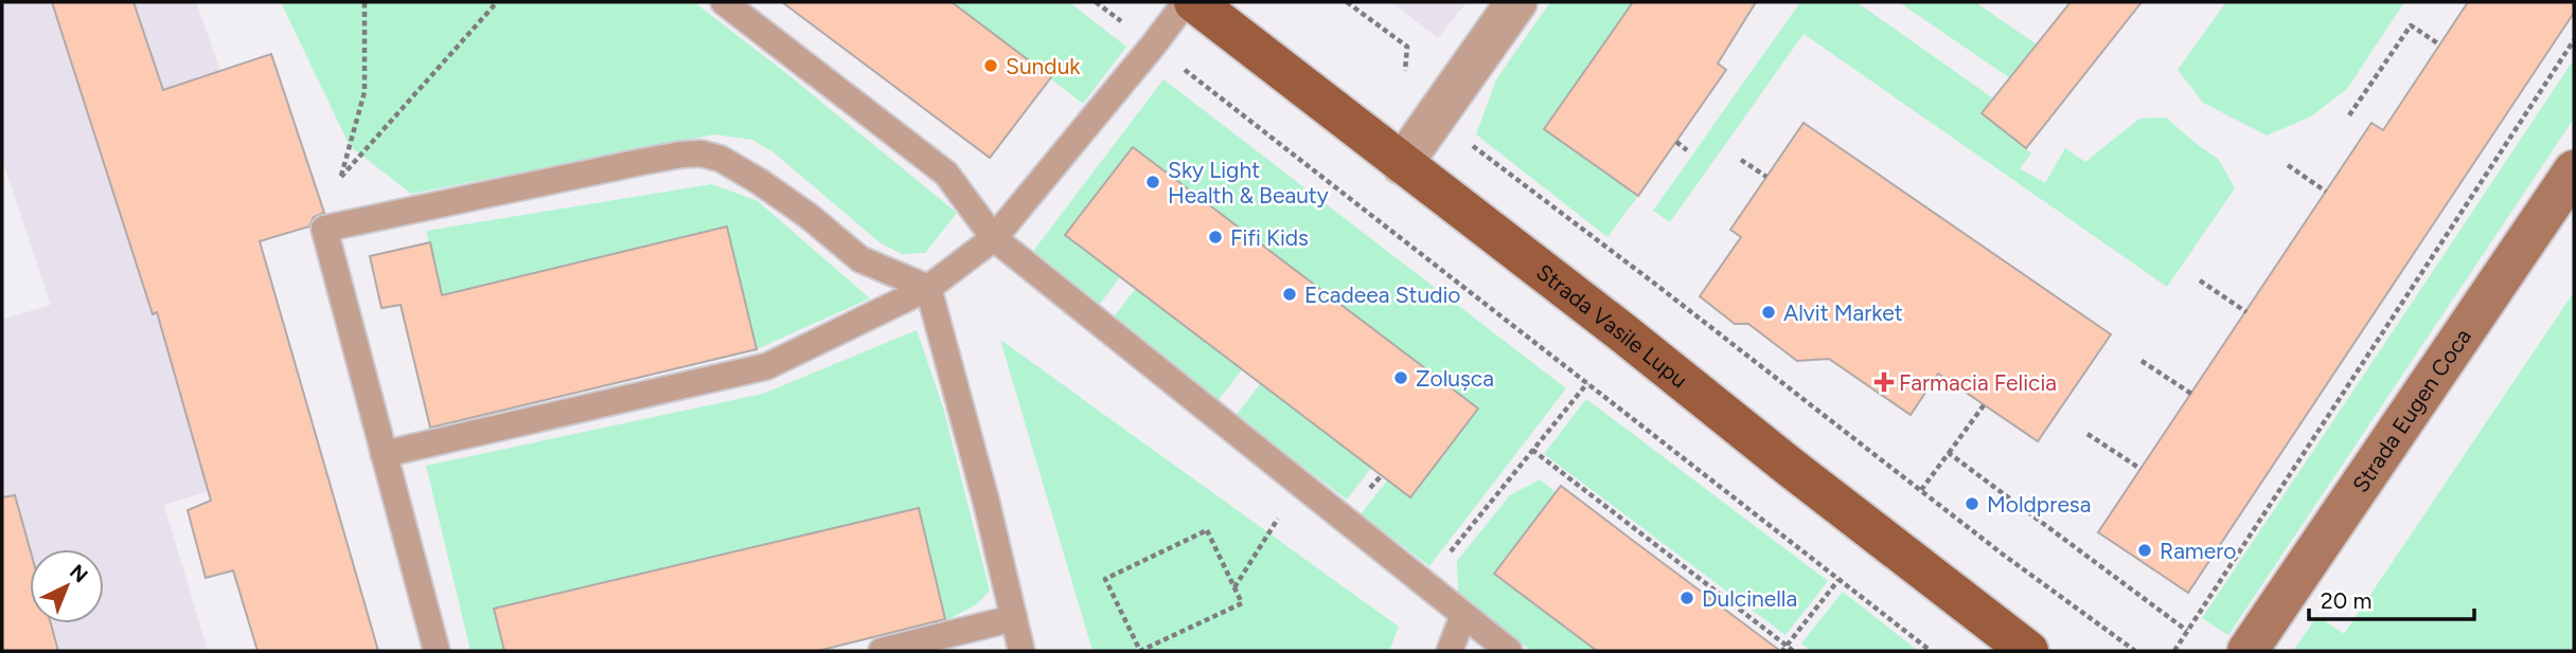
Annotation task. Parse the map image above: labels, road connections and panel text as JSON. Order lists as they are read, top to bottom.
{
  "streets": {
    "main road": ["Strada Vasile Lupu"],
    "street": ["Strada Eugen Coca"]
  },
  "places": {
    "other": [
      "Sunduk",
      "Sky Light Health & Beauty",
      "Fifi Kids",
      "Ecadeea Studio",
      "Alvit Market",
      "Zolușca",
      "Moldpresa",
      "Ramero",
      "Dulcinella"
    ],
    "health": ["Farmacia Felicia"]
  },
  "scale_bar": "20 m",
  "north": "top right"
}
